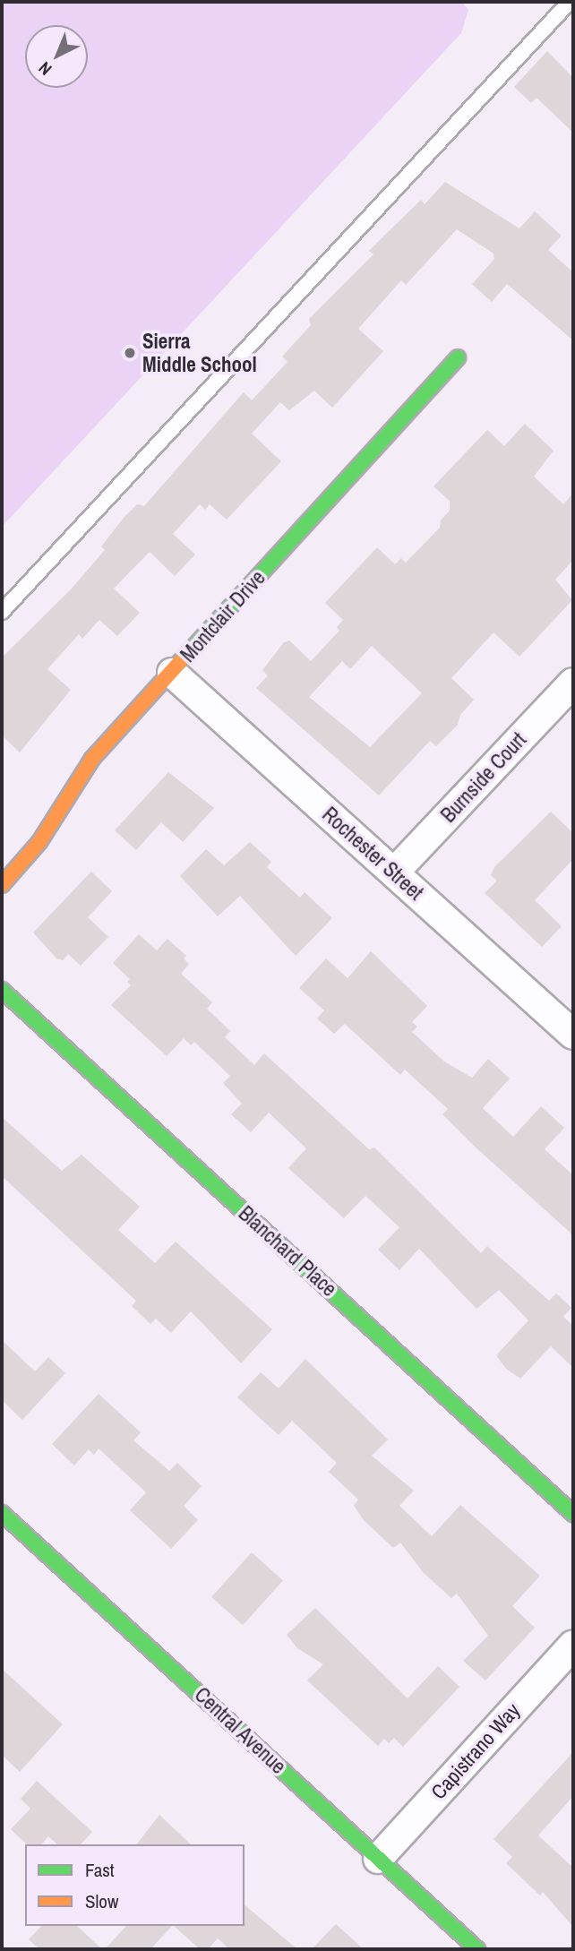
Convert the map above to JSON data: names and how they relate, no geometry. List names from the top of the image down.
{
  "streets": {
    "street": [
      "Montclair Drive",
      "Burnside Court",
      "Rochester Street",
      "Blanchard Place",
      "Central Avenue",
      "Capistrano Way"
    ]
  },
  "crossings": [
    ["Montclair Drive", "Rochester Street"],
    ["Burnside Court", "Rochester Street"],
    ["Central Avenue", "Capistrano Way"]
  ],
  "places": ["Sierra Middle School"],
  "legend": ["Fast", "Slow"],
  "north": "bottom left"
}
